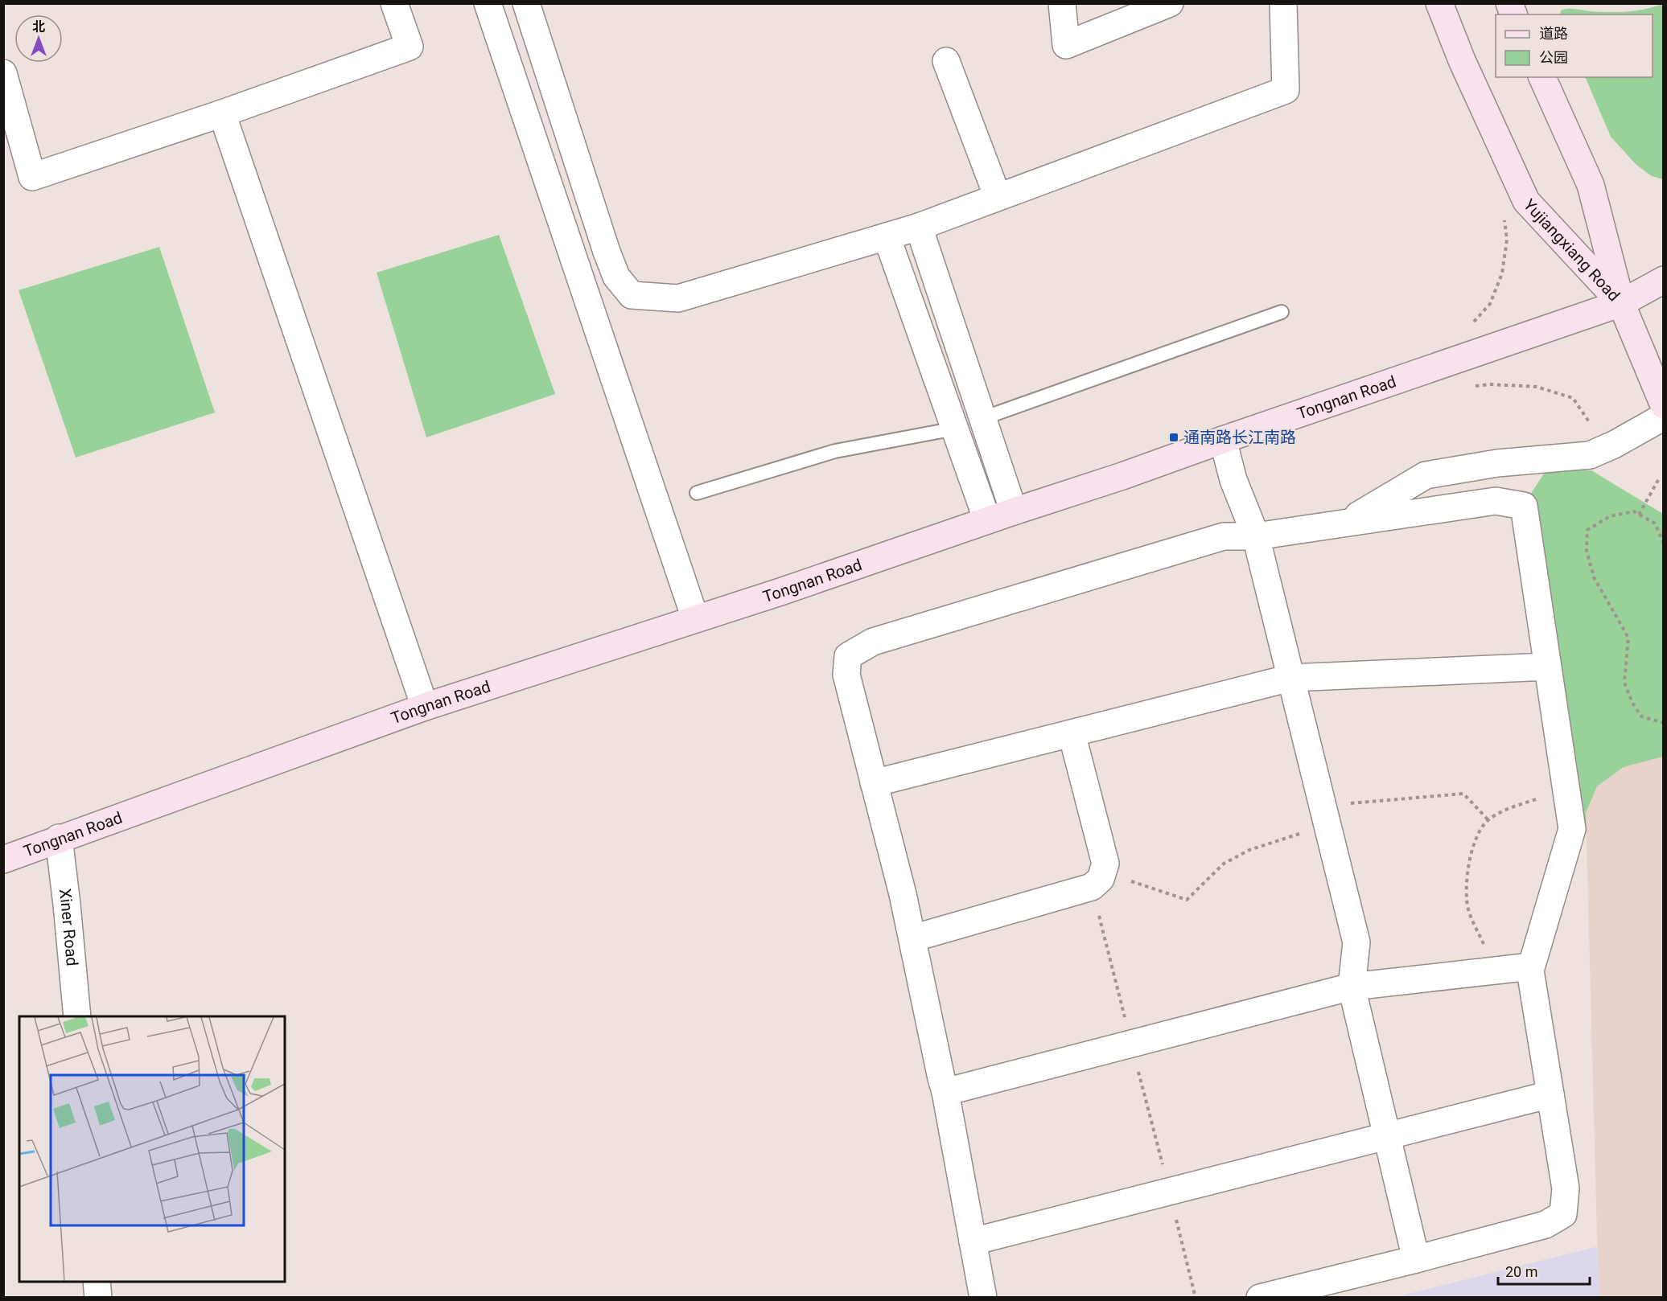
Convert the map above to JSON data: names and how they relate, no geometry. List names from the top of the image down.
{
  "streets": {
    "street": ["Yujiangxiang Road", "Tongnan Road", "Xiner Road"]
  },
  "crossings": [
    ["Yujiangxiang Road", "Tongnan Road"],
    ["Tongnan Road", "Xiner Road"]
  ],
  "places": {
    "transit": ["通南路长江南路"]
  },
  "legend": ["道路", "公园"],
  "scale_bar": "20 m",
  "north": "top"
}
